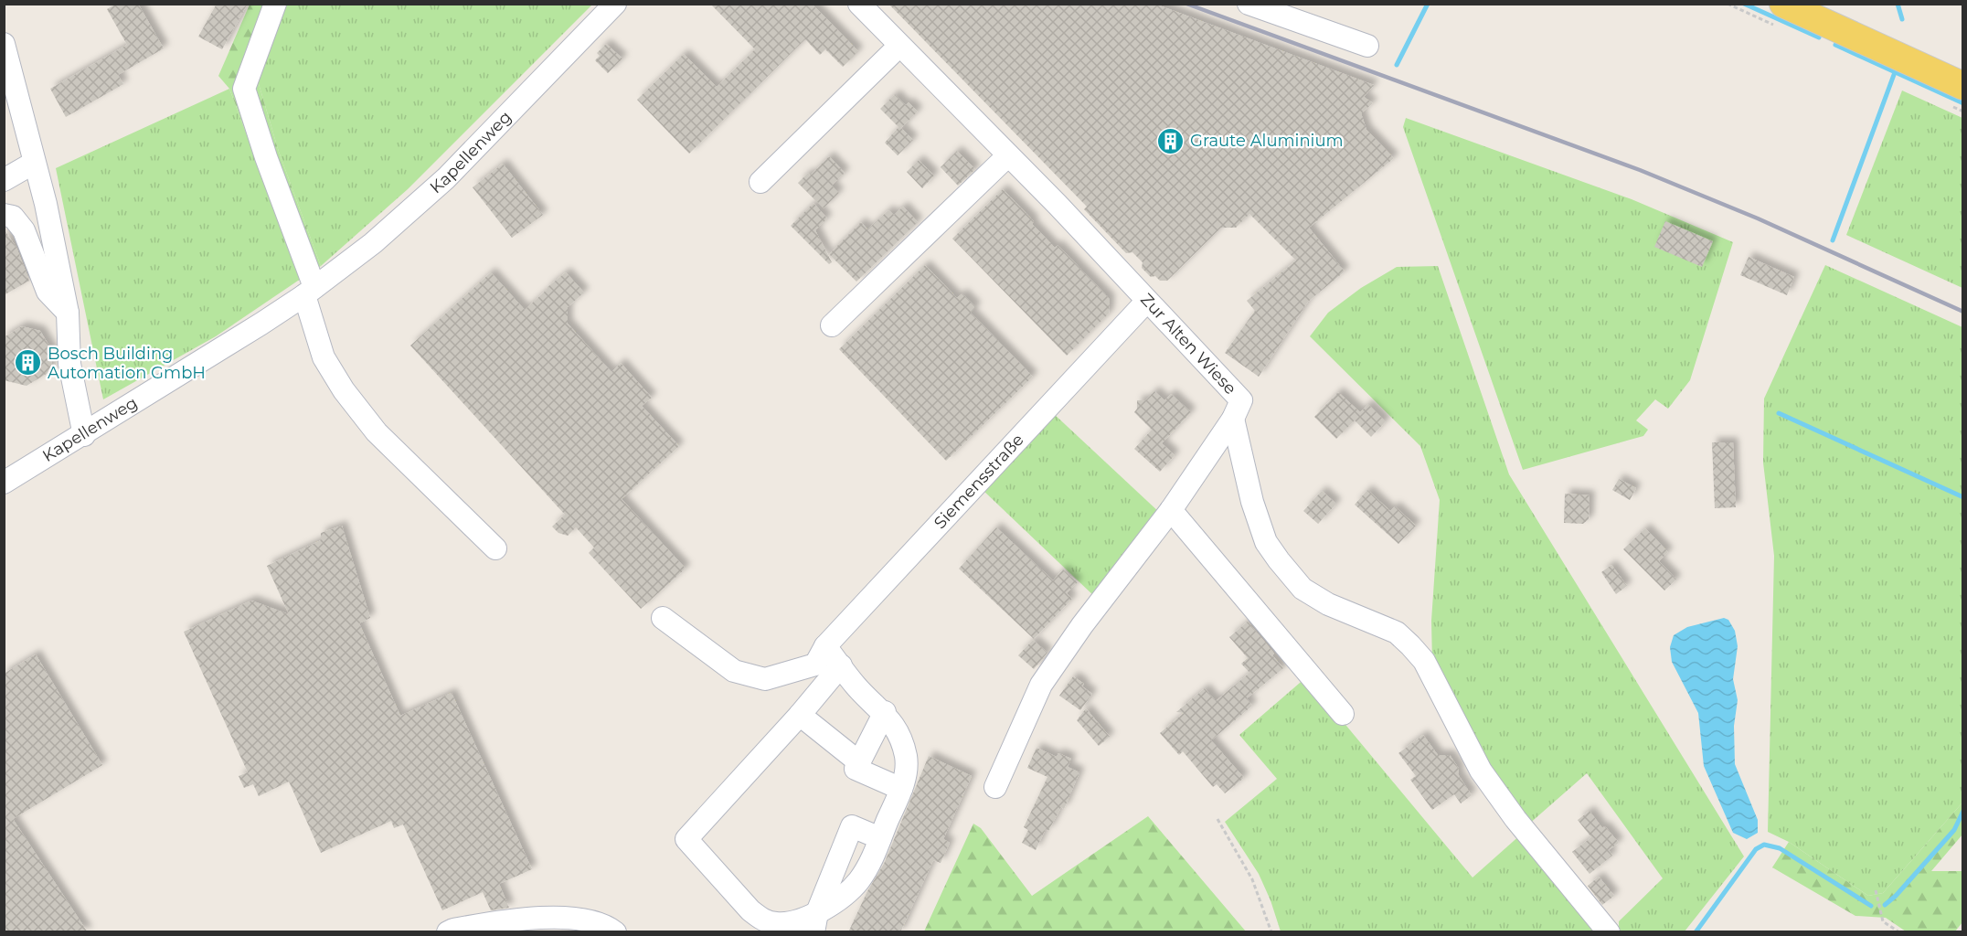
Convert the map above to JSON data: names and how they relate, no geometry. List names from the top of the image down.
{
  "streets": {
    "street": ["Kapellenweg", "Zur Alten Wiese", "Siemensstraße"]
  },
  "crossings": [
    ["Zur Alten Wiese", "Siemensstraße"]
  ],
  "places": {
    "building": ["Graute Aluminium", "Bosch Building Automation GmbH"]
  }
}
